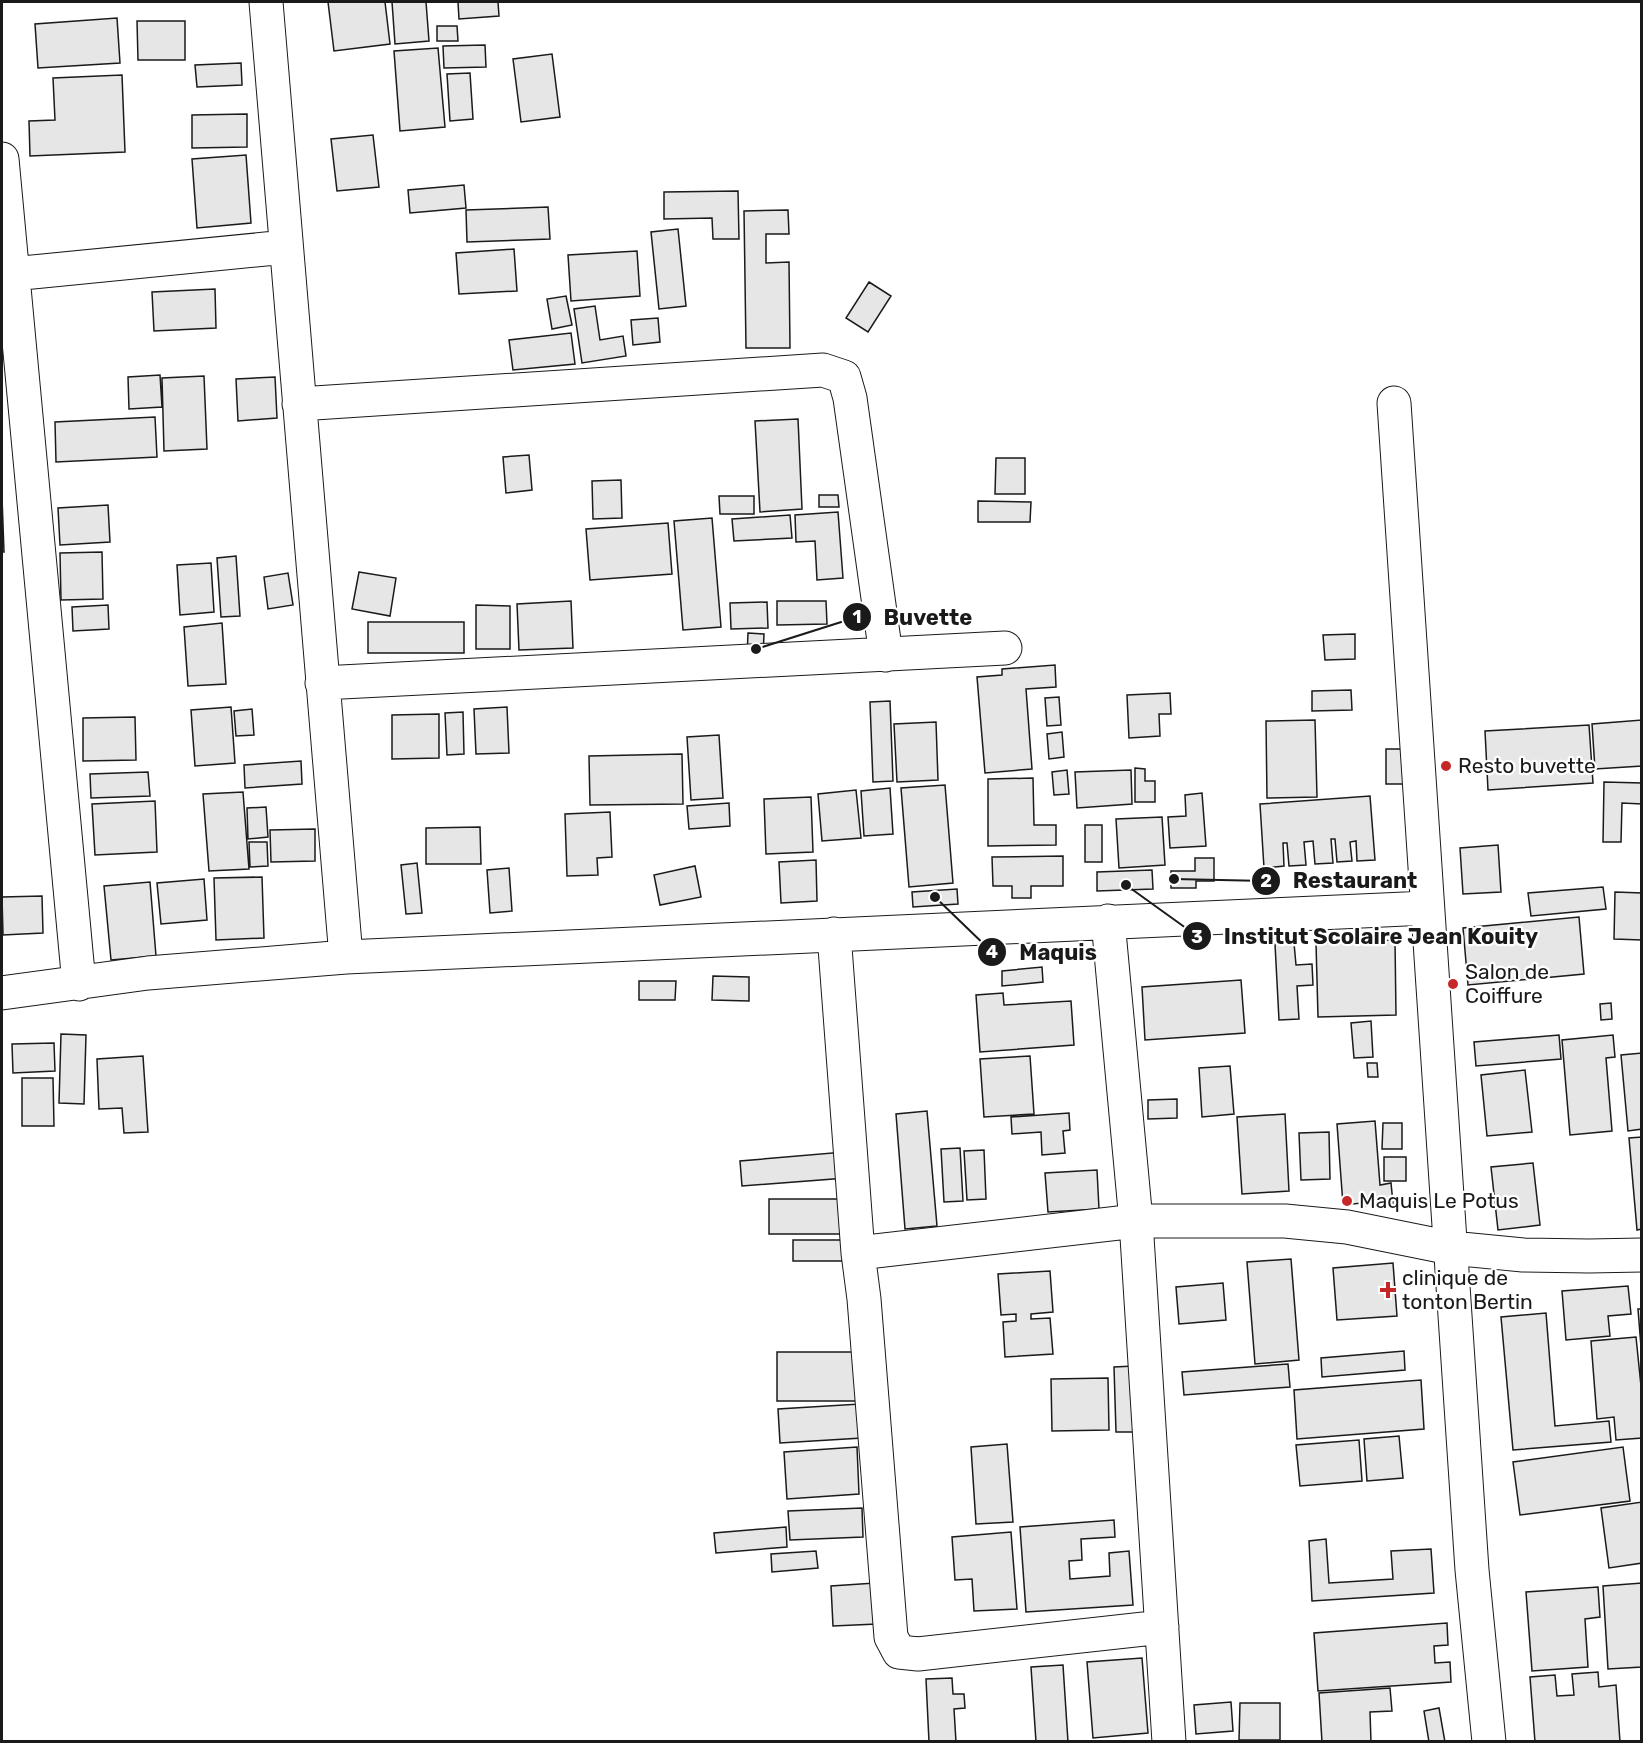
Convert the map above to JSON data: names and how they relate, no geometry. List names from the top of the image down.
{
  "places": {
    "other": [
      "Buvette",
      "Resto buvette",
      "Restaurant",
      "Institut Scolaire Jean Kouity",
      "Maquis",
      "Salon de Coiffure",
      "Maquis Le Potus"
    ],
    "health": ["clinique de tonton Bertin"]
  }
}
